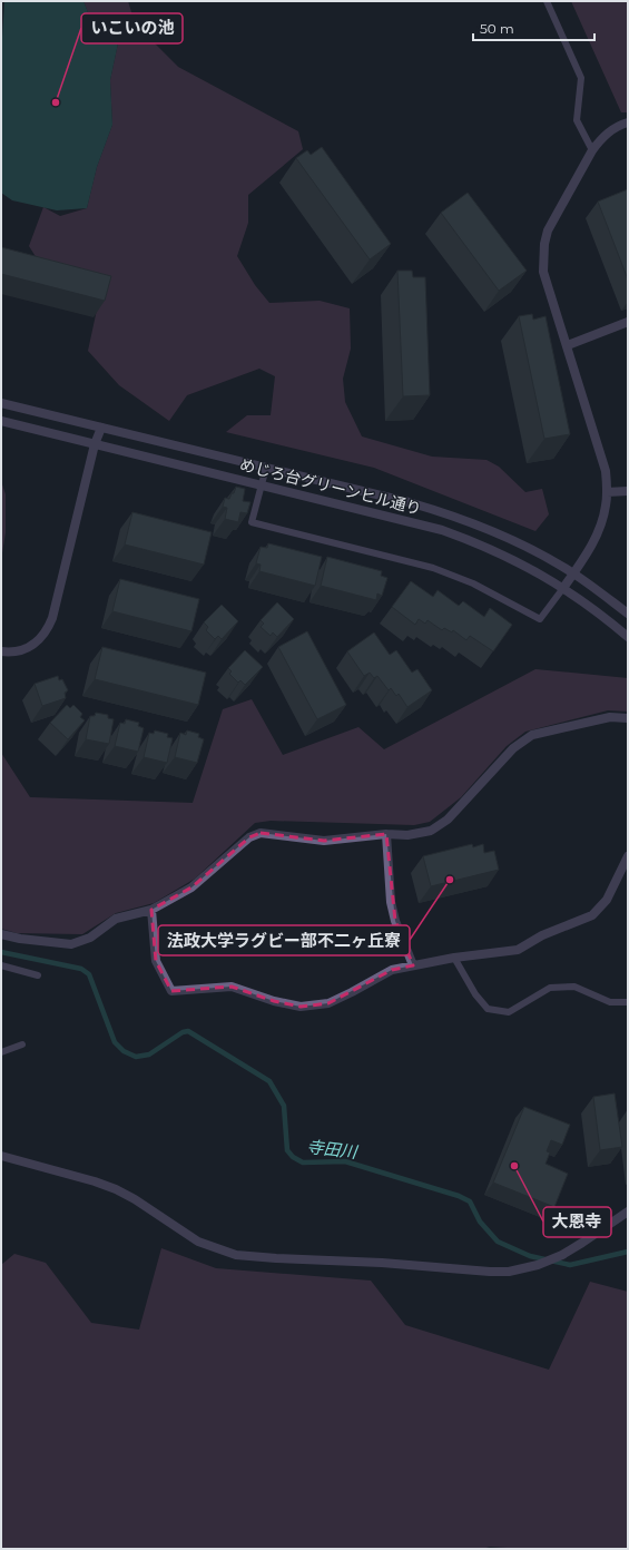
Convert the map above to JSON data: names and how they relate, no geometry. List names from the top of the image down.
{
  "streets": {
    "street": ["めじろ台グリーンヒル通り"]
  },
  "water": ["寺田川"],
  "places": ["いこいの池", "法政大学ラグビー部不二ヶ丘寮", "大恩寺"],
  "scale_bar": "50 m"
}
